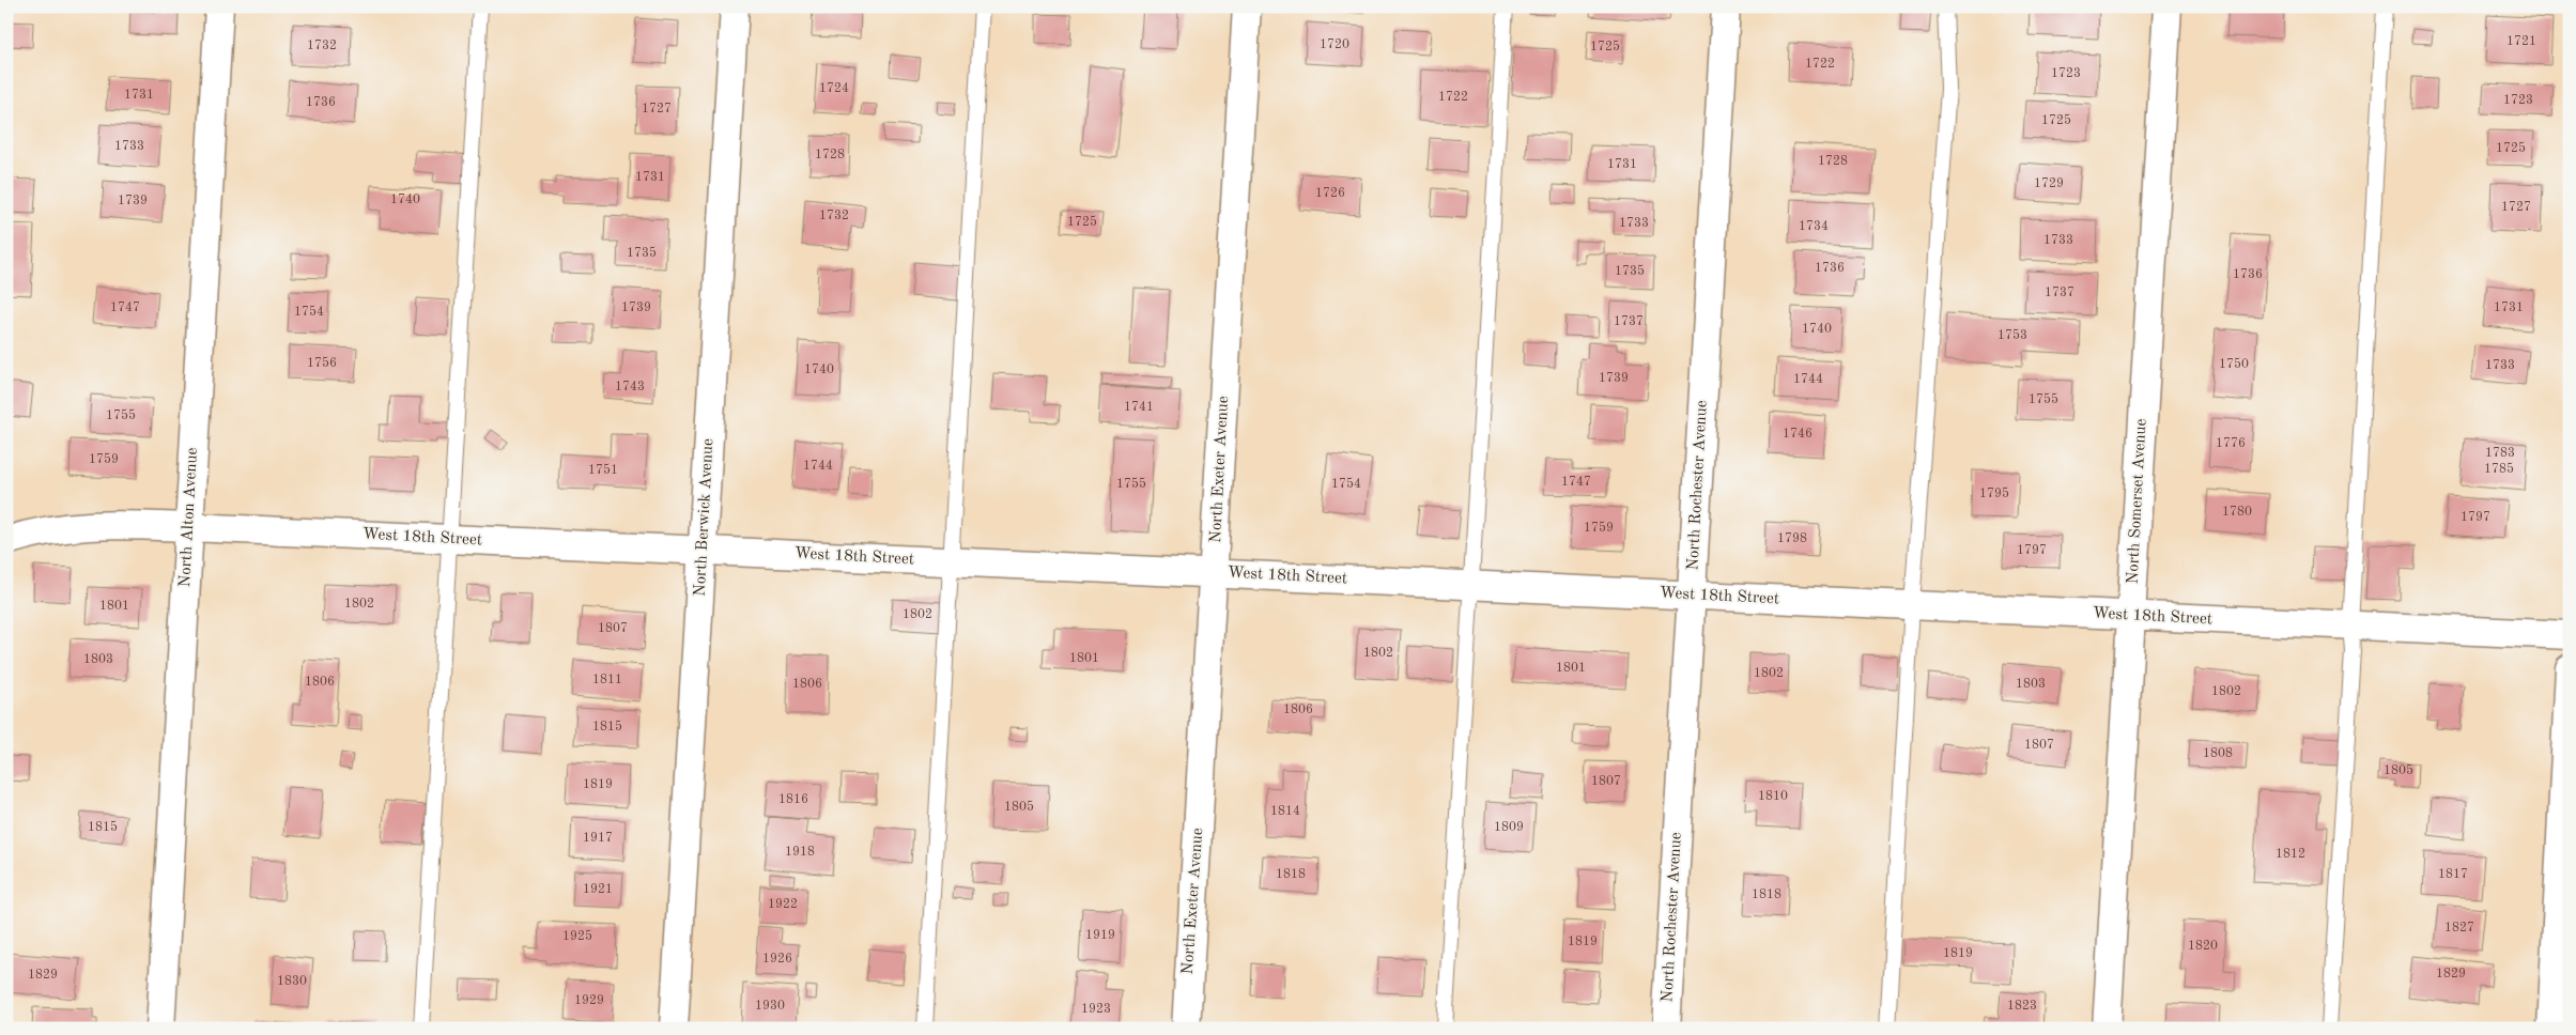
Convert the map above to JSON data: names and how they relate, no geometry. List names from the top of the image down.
{
  "streets": {
    "street": [
      "North Exeter Avenue",
      "North Rochester Avenue",
      "North Somerset Avenue",
      "North Alton Avenue",
      "North Berwick Avenue",
      "West 18th Street"
    ]
  },
  "crossings": [
    ["North Exeter Avenue", "West 18th Street"],
    ["North Rochester Avenue", "West 18th Street"],
    ["North Somerset Avenue", "West 18th Street"],
    ["North Alton Avenue", "West 18th Street"],
    ["North Berwick Avenue", "West 18th Street"]
  ],
  "house_numbers": [
    "1721",
    "1720",
    "1732",
    "1725",
    "1722",
    "1723",
    "1724",
    "1731",
    "1722",
    "1723",
    "1736",
    "1727",
    "1725",
    "1733",
    "1725",
    "1728",
    "1728",
    "1731",
    "1731",
    "1729",
    "1726",
    "1740",
    "1739",
    "1727",
    "1732",
    "1725",
    "1733",
    "1734",
    "1733",
    "1735",
    "1736",
    "1735",
    "1736",
    "1737",
    "1747",
    "1739",
    "1731",
    "1754",
    "1737",
    "1740",
    "1753",
    "1756",
    "1750",
    "1733",
    "1740",
    "1739",
    "1744",
    "1743",
    "1755",
    "1741",
    "1755",
    "1746",
    "1776",
    "1783",
    "1759",
    "1744",
    "1785",
    "1751",
    "1747",
    "1755",
    "1754",
    "1795",
    "1780",
    "1797",
    "1759",
    "1798",
    "1797",
    "1802",
    "1801",
    "1802",
    "1807",
    "1802",
    "1801",
    "1803",
    "1801",
    "1802",
    "1811",
    "1806",
    "1806",
    "1803",
    "1802",
    "1806",
    "1815",
    "1807",
    "1808",
    "1805",
    "1807",
    "1819",
    "1810",
    "1816",
    "1805",
    "1814",
    "1815",
    "1809",
    "1917",
    "1918",
    "1812",
    "1818",
    "1817",
    "1921",
    "1818",
    "1922",
    "1827",
    "1919",
    "1925",
    "1819",
    "1820",
    "1819",
    "1926",
    "1829",
    "1829",
    "1830",
    "1929",
    "1930",
    "1823",
    "1923"
  ]
}
